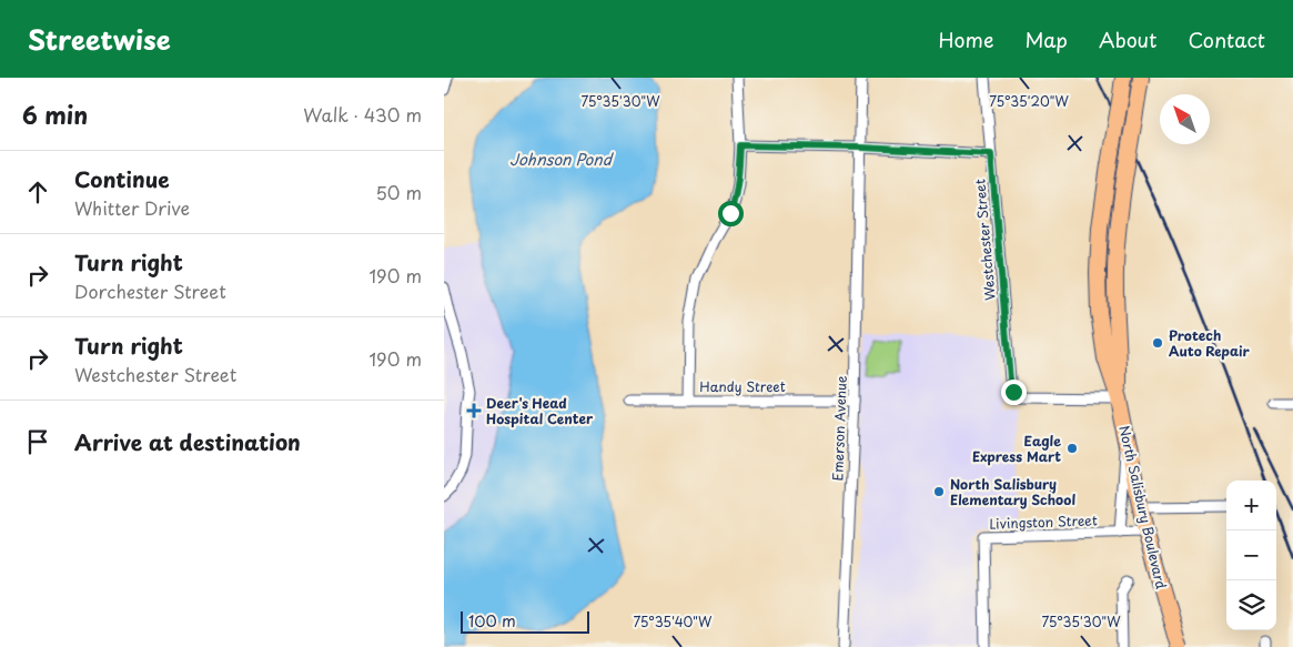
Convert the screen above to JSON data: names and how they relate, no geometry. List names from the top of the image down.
{
  "streets": {
    "main road": ["North Salisbury Boulevard"],
    "street": [
      "Westchester Street",
      "Handy Street",
      "Emerson Avenue",
      "Livingston Street"
    ]
  },
  "crossings": [
    ["Westchester Street", "North Salisbury Boulevard"],
    ["Handy Street", "Emerson Avenue"],
    ["North Salisbury Boulevard", "Livingston Street"]
  ],
  "water": ["Johnson Pond"],
  "places": {
    "other": ["Protech Auto Repair", "Eagle Express Mart", "North Salisbury Elementary School"],
    "health": ["Deer's Head Hospital Center"]
  },
  "scale_bar": "100 m",
  "north": "top left",
  "page": {
    "header": "Streetwise",
    "nav": [
      "Home",
      "Map",
      "About",
      "Contact"
    ],
    "heading": ["6 min", "Walk · 430 m"],
    "list": [
      ["Continue", "Whitter Drive", "50 m"],
      ["Turn right", "Dorchester Street", "190 m"],
      ["Turn right", "Westchester Street", "190 m"],
      "Arrive at destination"
    ],
    "map_buttons": ["+", "−"],
    "scale": "100 m"
  },
  "coordinates": ["75°35'30\"W", "75°35'20\"W", "75°35'40\"W"]
}
